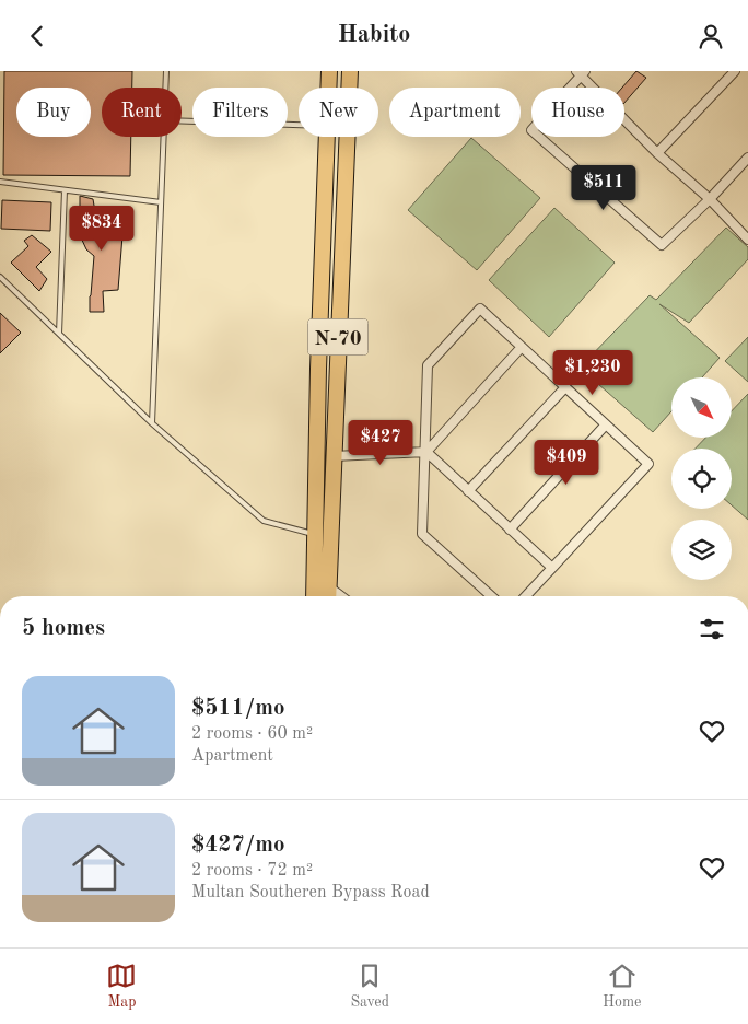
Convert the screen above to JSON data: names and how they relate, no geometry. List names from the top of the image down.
{
  "streets": {
    "highway": ["N-70"]
  },
  "north": "bottom right",
  "page": {
    "header": "Habito",
    "chip": [
      "Buy",
      "Rent",
      "Filters",
      "New",
      "Apartment",
      "House"
    ],
    "price": [
      "$511",
      "$834",
      "$1,230",
      "$427",
      "$409"
    ],
    "heading": "5 homes",
    "list": [
      {
        "name": "$511/mo",
        "note": "2 rooms · 60 m² · Apartment"
      },
      {
        "name": "$427/mo",
        "note": "2 rooms · 72 m² · Multan Southeren Bypass Road"
      }
    ],
    "tabs": ["Map", "Saved", "Home"]
  }
}
